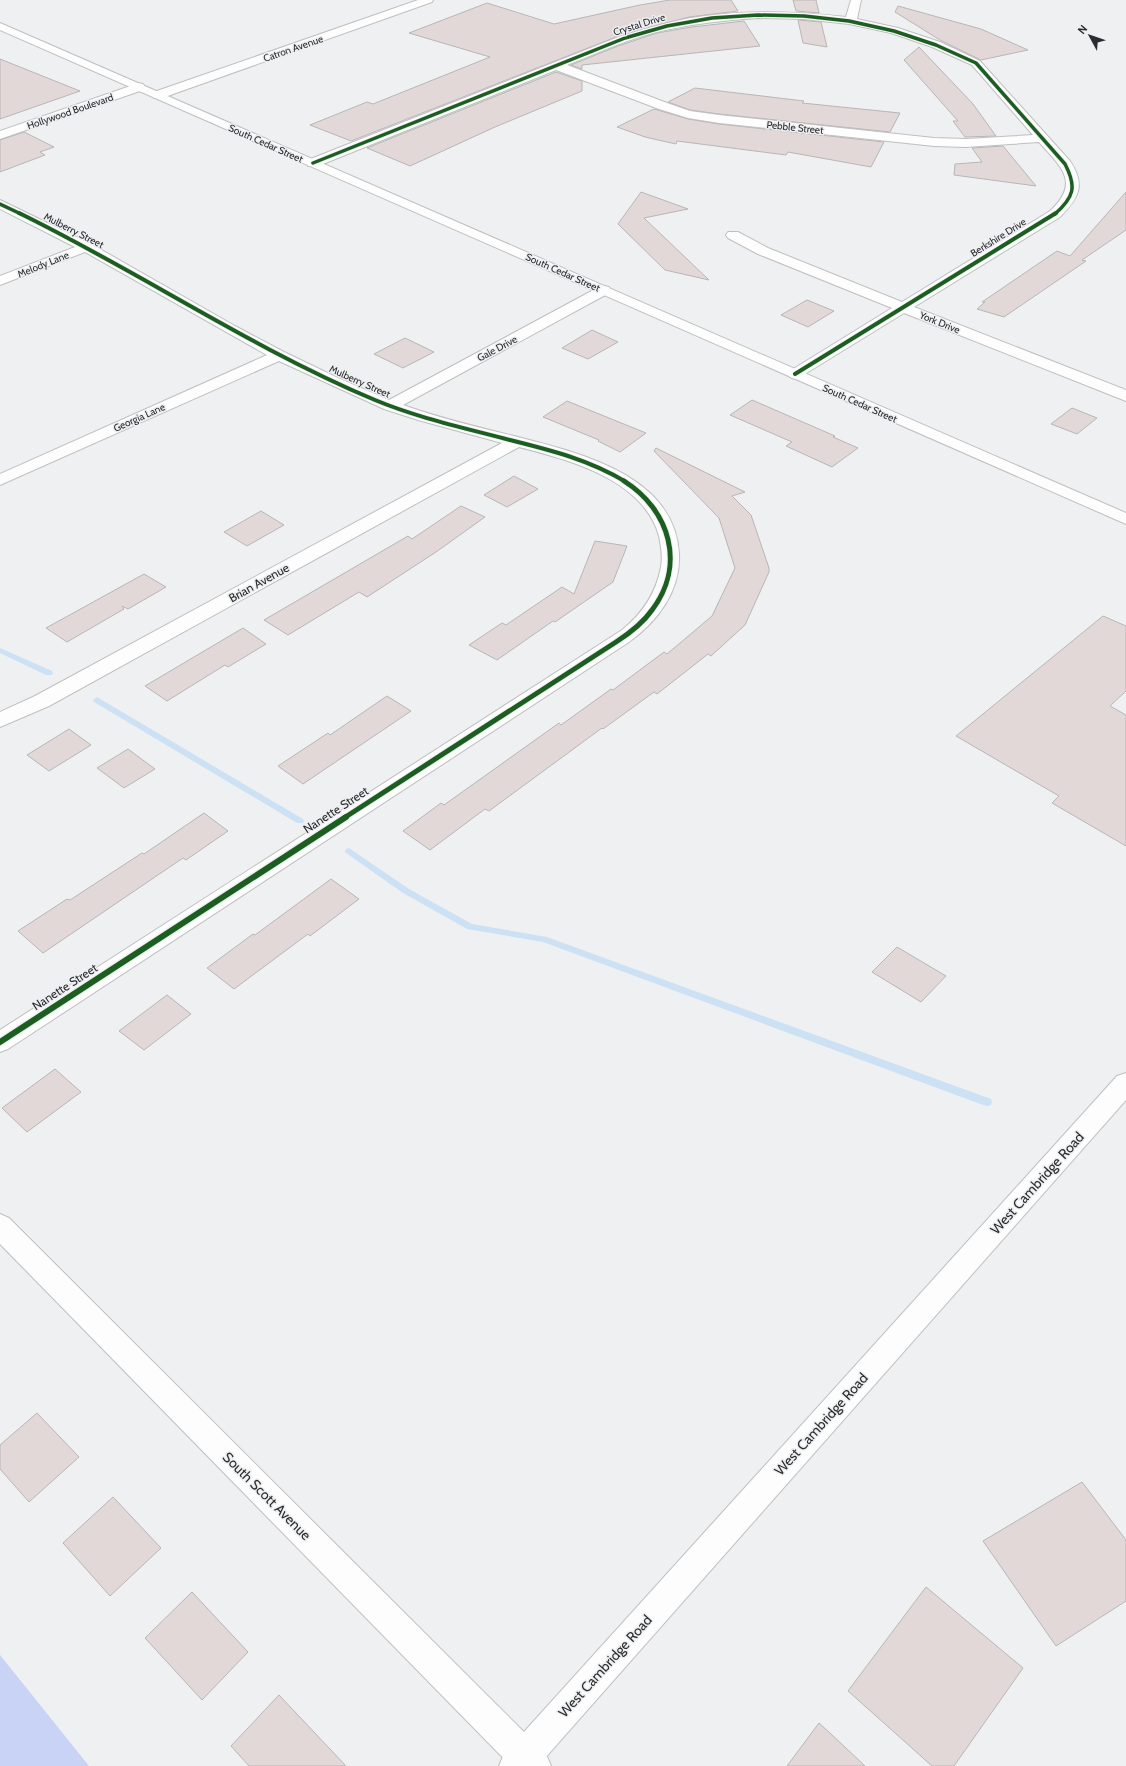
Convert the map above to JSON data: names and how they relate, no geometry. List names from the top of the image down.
{
  "streets": {
    "street": [
      "Crystal Drive",
      "Catron Avenue",
      "Hollywood Boulevard",
      "Pebble Street",
      "South Cedar Street",
      "Mulberry Street",
      "Berkshire Drive",
      "Melody Lane",
      "York Drive",
      "Gale Drive",
      "Georgia Lane",
      "Brian Avenue",
      "Nanette Street",
      "West Cambridge Road",
      "South Scott Avenue"
    ]
  },
  "crossings": [
    ["Crystal Drive", "Pebble Street"],
    ["Crystal Drive", "South Cedar Street"],
    ["Crystal Drive", "Berkshire Drive"],
    ["Catron Avenue", "South Cedar Street"],
    ["Hollywood Boulevard", "South Cedar Street"],
    ["Pebble Street", "Berkshire Drive"],
    ["South Cedar Street", "Berkshire Drive"],
    ["South Cedar Street", "Gale Drive"],
    ["Mulberry Street", "Melody Lane"],
    ["Mulberry Street", "Gale Drive"],
    ["Mulberry Street", "Georgia Lane"],
    ["Mulberry Street", "Brian Avenue"],
    ["Mulberry Street", "Nanette Street"],
    ["Berkshire Drive", "York Drive"],
    ["West Cambridge Road", "South Scott Avenue"]
  ],
  "north": "top left"
}
